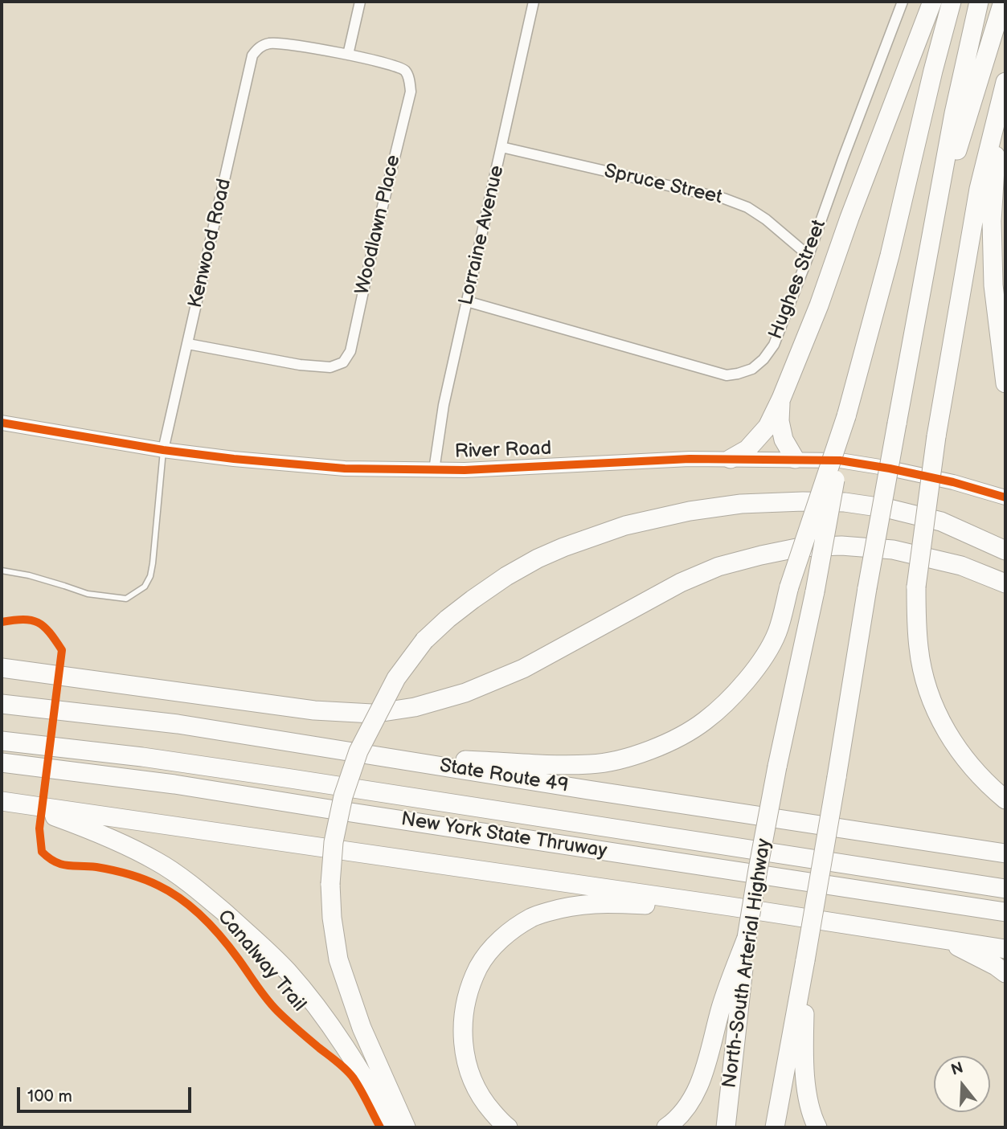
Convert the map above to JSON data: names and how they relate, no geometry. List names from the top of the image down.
{
  "streets": {
    "highway": ["State Route 49", "New York State Thruway", "North-South Arterial Highway"],
    "main road": ["River Road"],
    "street": [
      "Spruce Street",
      "Woodlawn Place",
      "Lorraine Avenue",
      "Kenwood Road",
      "Hughes Street"
    ],
    "cycle path": ["Canalway Trail"]
  },
  "crossings": [
    ["Spruce Street", "Lorraine Avenue"],
    ["Spruce Street", "Hughes Street"],
    ["Woodlawn Place", "Kenwood Road"],
    ["Lorraine Avenue", "Hughes Street"],
    ["Lorraine Avenue", "River Road"],
    ["Kenwood Road", "River Road"]
  ],
  "scale_bar": "100 m",
  "north": "top"
}
